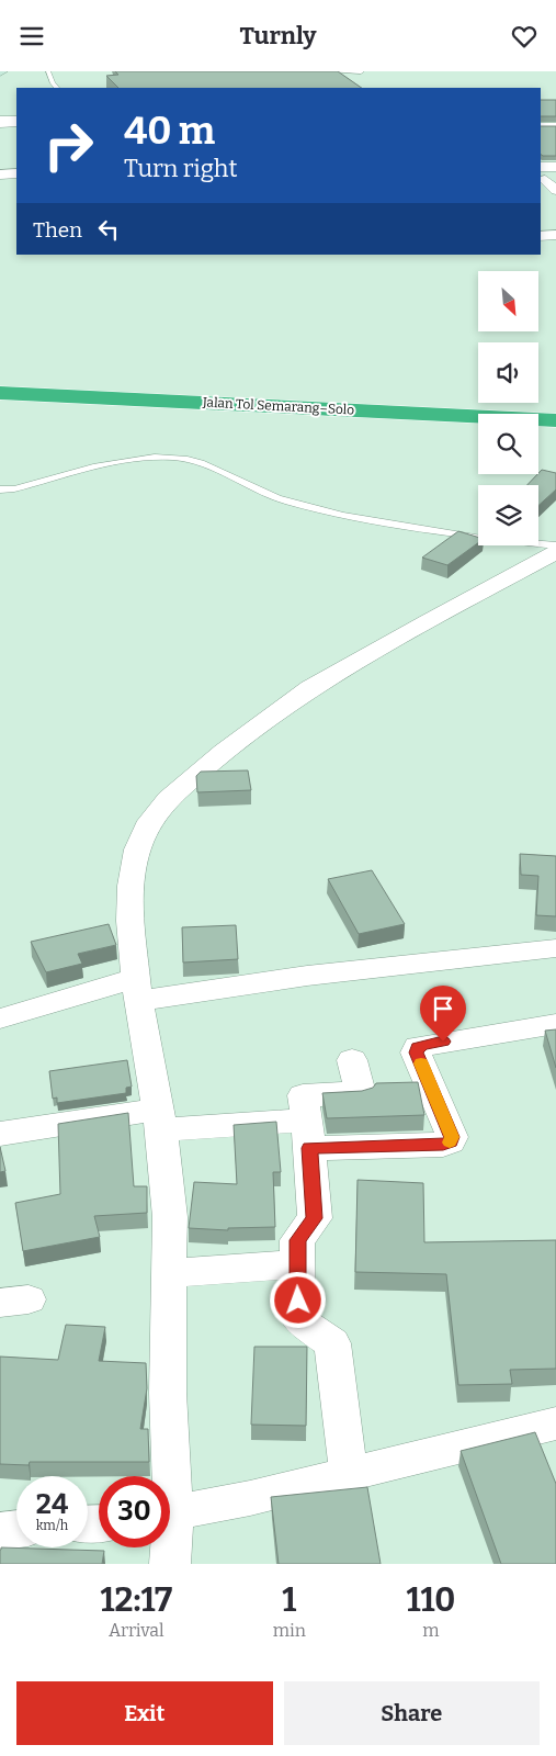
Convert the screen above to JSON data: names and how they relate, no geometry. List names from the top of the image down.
{
  "streets": {
    "highway": ["Jalan Tol Semarang–Solo"]
  },
  "north": "bottom right",
  "page": {
    "header": "Turnly",
    "turn": ["40 m", "Turn right"],
    "then": "Then",
    "speed": "24 km/h",
    "limit": "30",
    "eta": [
      "12:17",
      "Arrival",
      "1",
      "min",
      "110",
      "m"
    ],
    "buttons": ["Exit", "Share"]
  }
}
